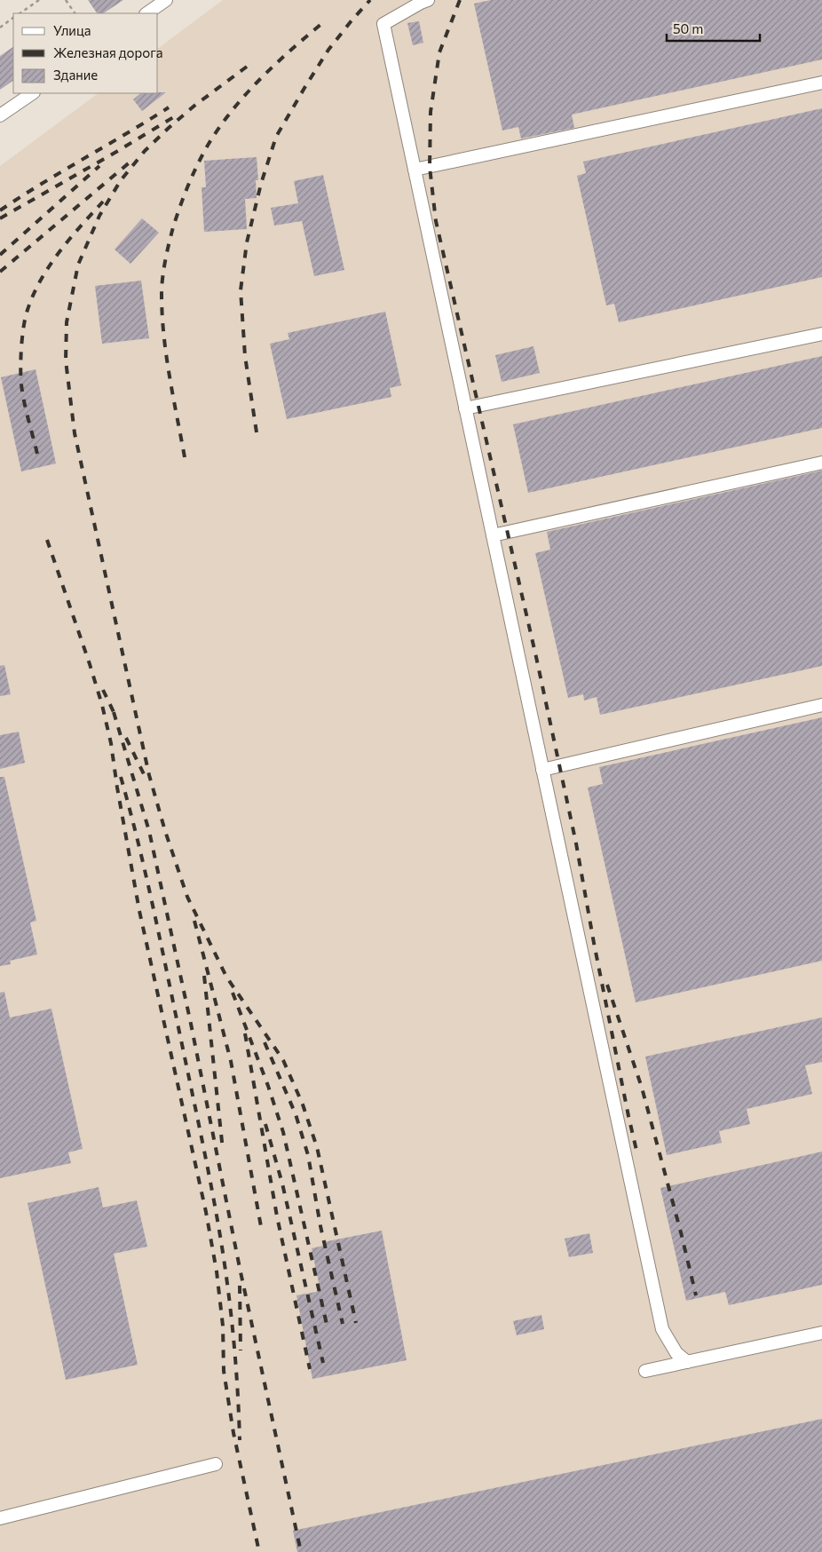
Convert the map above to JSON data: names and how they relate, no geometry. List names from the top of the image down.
{
  "legend": ["Улица", "Железная дорога", "Здание"],
  "scale_bar": "50 m"
}
